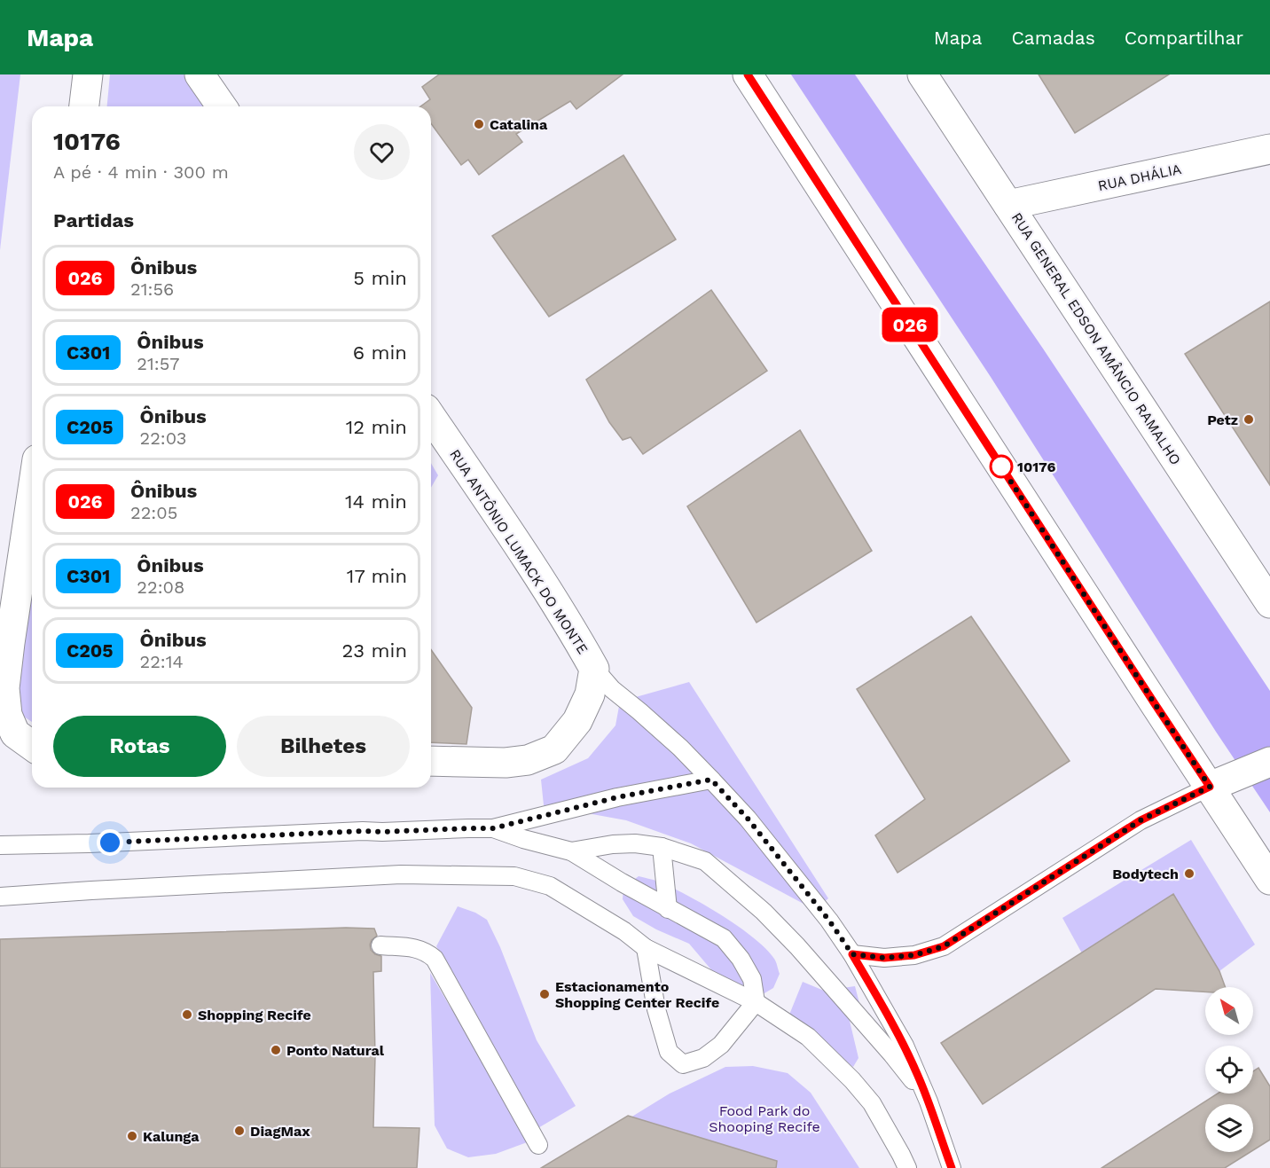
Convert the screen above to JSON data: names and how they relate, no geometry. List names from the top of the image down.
{
  "streets": {
    "main road": ["RUA DHÁLIA", "RUA GENERAL EDSON AMÂNCIO RAMALHO", "RUA ANTÔNIO LUMACK DO MONTE"]
  },
  "crossings": [
    ["RUA DHÁLIA", "RUA GENERAL EDSON AMÂNCIO RAMALHO"]
  ],
  "parks": ["Food Park do Shooping Recife"],
  "places": [
    "Catalina",
    "Petz",
    "10176",
    "Bodytech",
    "Estacionamento Shopping Center Recife",
    "Shopping Recife",
    "Ponto Natural",
    "DiagMax",
    "Kalunga"
  ],
  "lines": ["bus line 026"],
  "north": "top left",
  "page": {
    "header": "Mapa",
    "nav": ["Mapa", "Camadas", "Compartilhar"],
    "on_map": "026",
    "heading": [
      ["10176", "A pé · 4 min · 300 m"],
      "Partidas"
    ],
    "list": [
      {
        "mark": "026",
        "name": "Ônibus",
        "note": "21:56",
        "value": "5 min"
      },
      {
        "mark": "C301",
        "name": "Ônibus",
        "note": "21:57",
        "value": "6 min"
      },
      {
        "mark": "C205",
        "name": "Ônibus",
        "note": "22:03",
        "value": "12 min"
      },
      {
        "mark": "026",
        "name": "Ônibus",
        "note": "22:05",
        "value": "14 min"
      },
      {
        "mark": "C301",
        "name": "Ônibus",
        "note": "22:08",
        "value": "17 min"
      },
      {
        "mark": "C205",
        "name": "Ônibus",
        "note": "22:14",
        "value": "23 min"
      }
    ],
    "buttons": ["Rotas", "Bilhetes"]
  }
}
